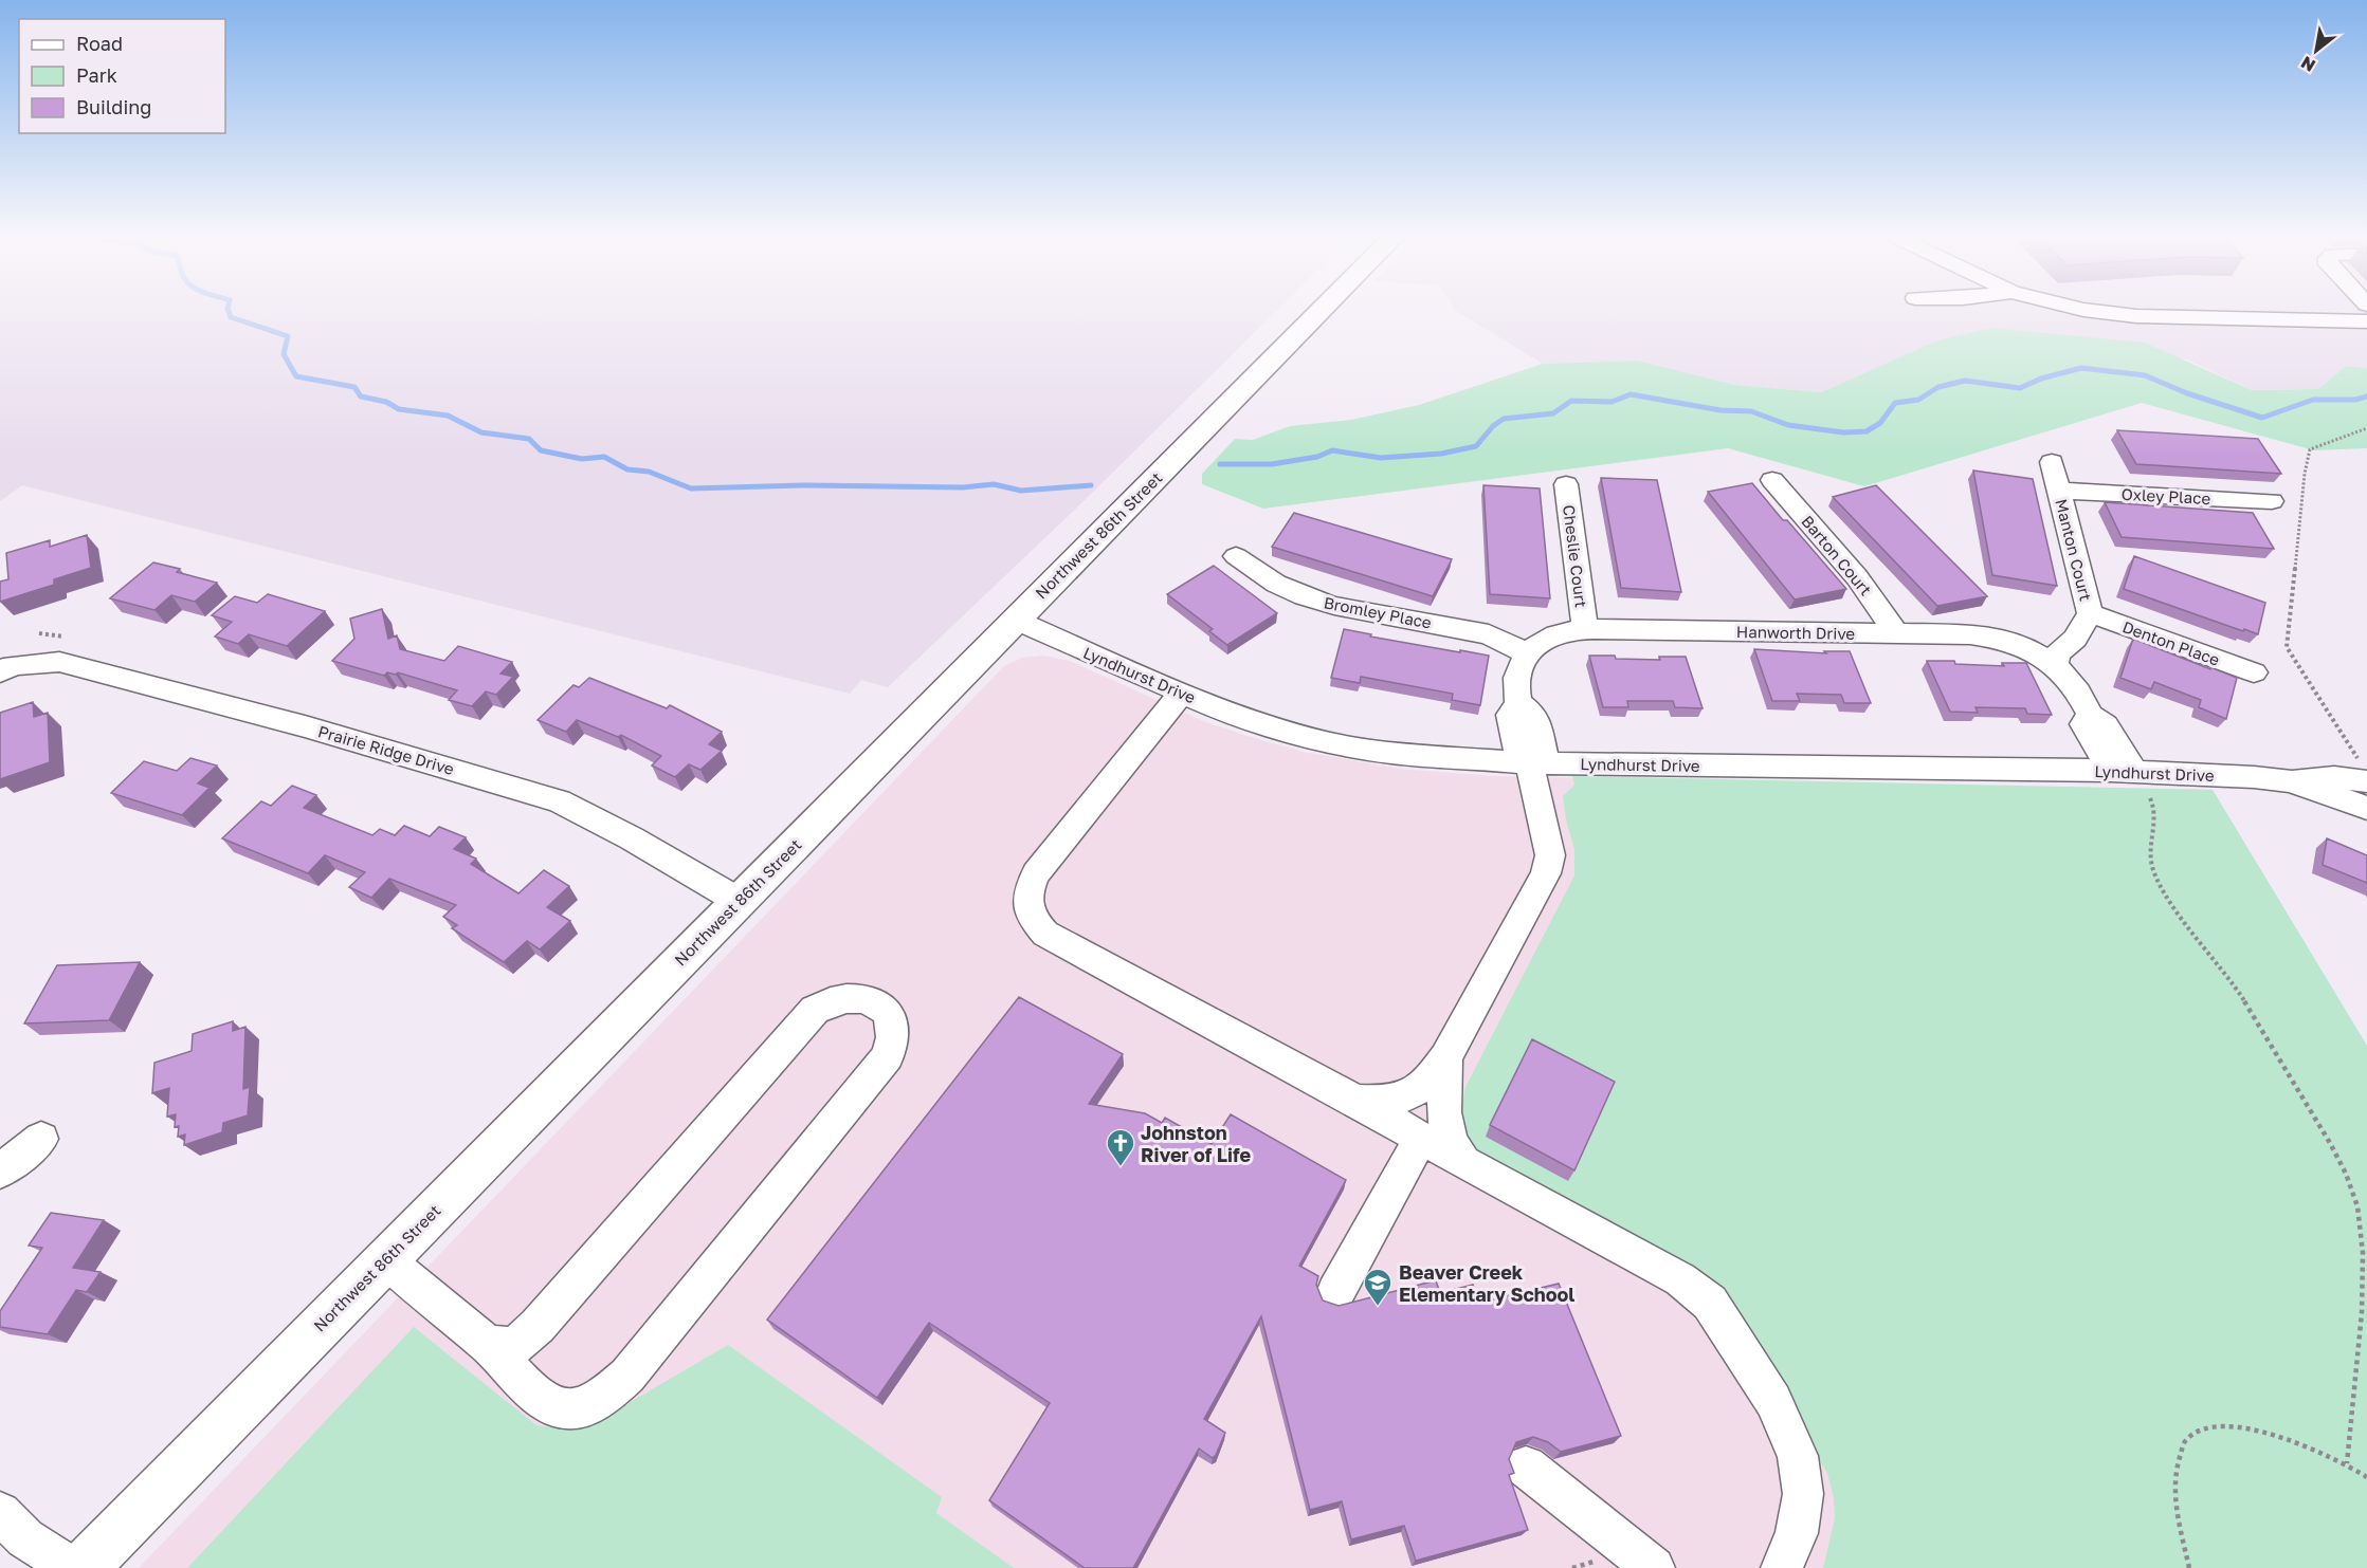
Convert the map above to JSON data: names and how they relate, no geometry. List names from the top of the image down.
{
  "streets": {
    "main road": ["Northwest 86th Street"],
    "street": [
      "Oxley Place",
      "Manton Court",
      "Barton Court",
      "Cheslie Court",
      "Bromley Place",
      "Hanworth Drive",
      "Denton Place",
      "Lyndhurst Drive",
      "Prairie Ridge Drive"
    ]
  },
  "crossings": [
    ["Oxley Place", "Manton Court"],
    ["Northwest 86th Street", "Lyndhurst Drive"],
    ["Northwest 86th Street", "Prairie Ridge Drive"],
    ["Manton Court", "Hanworth Drive"],
    ["Manton Court", "Denton Place"],
    ["Barton Court", "Hanworth Drive"],
    ["Cheslie Court", "Hanworth Drive"],
    ["Bromley Place", "Hanworth Drive"],
    ["Hanworth Drive", "Lyndhurst Drive"]
  ],
  "places": {
    "church": ["Johnston River of Life"],
    "school or university": ["Beaver Creek Elementary School"]
  },
  "legend": ["Road", "Park", "Building"],
  "north": "bottom left"
}
